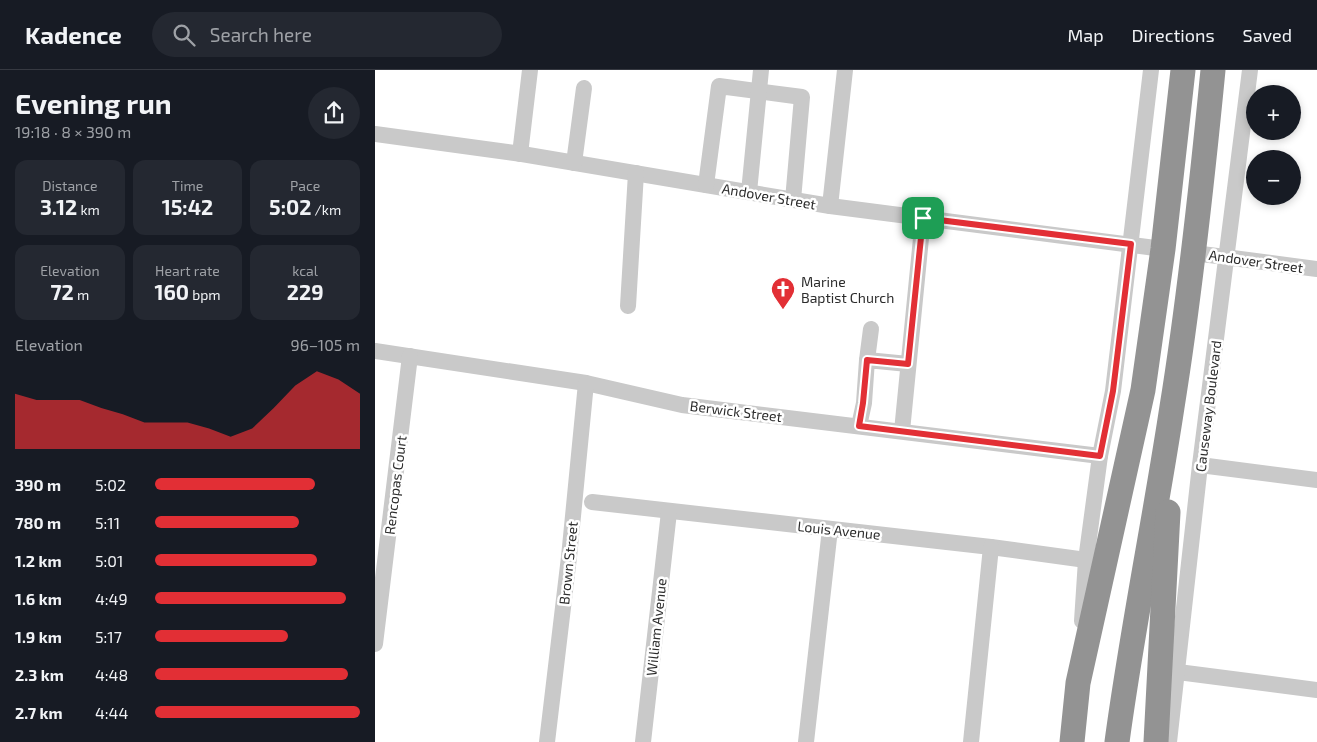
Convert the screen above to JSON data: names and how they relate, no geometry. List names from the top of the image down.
{
  "streets": {
    "street": [
      "Andover Street",
      "Causeway Boulevard",
      "Berwick Street",
      "Rencopas Court",
      "Louis Avenue",
      "Brown Street",
      "William Avenue"
    ]
  },
  "crossings": [
    ["Andover Street", "Causeway Boulevard"],
    ["Berwick Street", "Rencopas Court"],
    ["Berwick Street", "Brown Street"],
    ["Louis Avenue", "William Avenue"]
  ],
  "places": {
    "church": ["Marine Baptist Church"]
  },
  "page": {
    "header": "Kadence",
    "search": "Search here",
    "nav": ["Map", "Directions", "Saved"],
    "heading": ["Evening run", "19:18 · 8 × 390 m"],
    "map_buttons": ["+", "−"],
    "stats": [
      ["Distance", "3.12 km"],
      ["Time", "15:42"],
      ["Pace", "5:02 /km"],
      ["Elevation", "72 m"],
      ["Heart rate", "160 bpm"],
      ["kcal", "229"]
    ],
    "chart": ["Elevation", "96–105 m"],
    "list": [
      {
        "name": "390 m",
        "note": "5:02"
      },
      {
        "name": "780 m",
        "note": "5:11"
      },
      {
        "name": "1.2 km",
        "note": "5:01"
      },
      {
        "name": "1.6 km",
        "note": "4:49"
      },
      {
        "name": "1.9 km",
        "note": "5:17"
      },
      {
        "name": "2.3 km",
        "note": "4:48"
      },
      {
        "name": "2.7 km",
        "note": "4:44"
      }
    ]
  }
}
